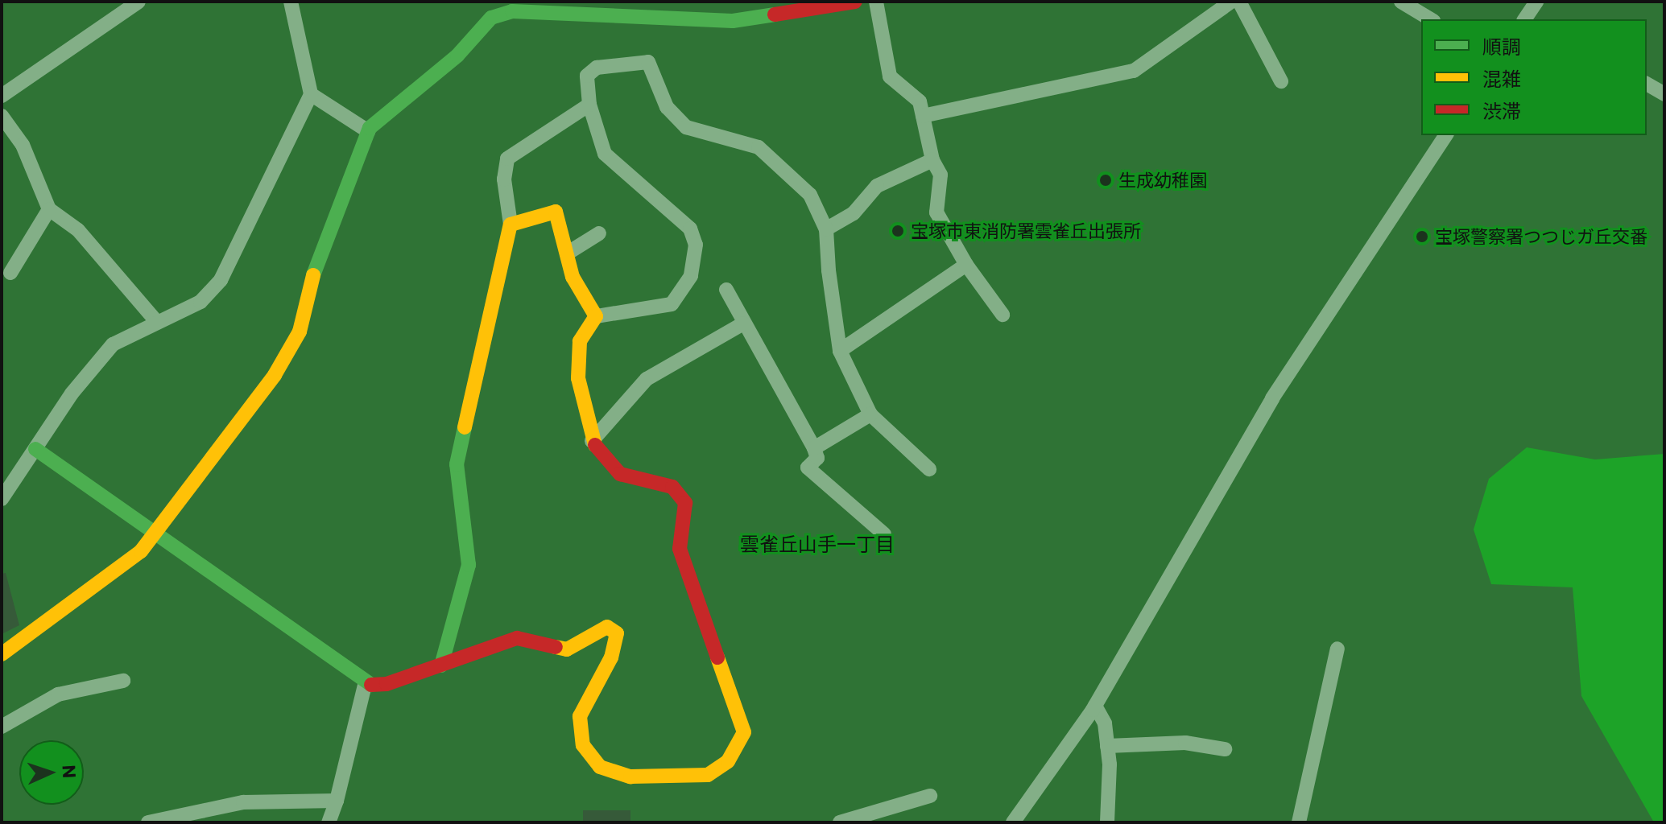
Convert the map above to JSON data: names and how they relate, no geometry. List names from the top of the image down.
{
  "districts": ["雲雀丘山手一丁目"],
  "places": ["生成幼稚園", "宝塚市東消防署雲雀丘出張所", "宝塚警察署つつじガ丘交番"],
  "legend": ["順調", "混雑", "渋滞"],
  "north": "right"
}
